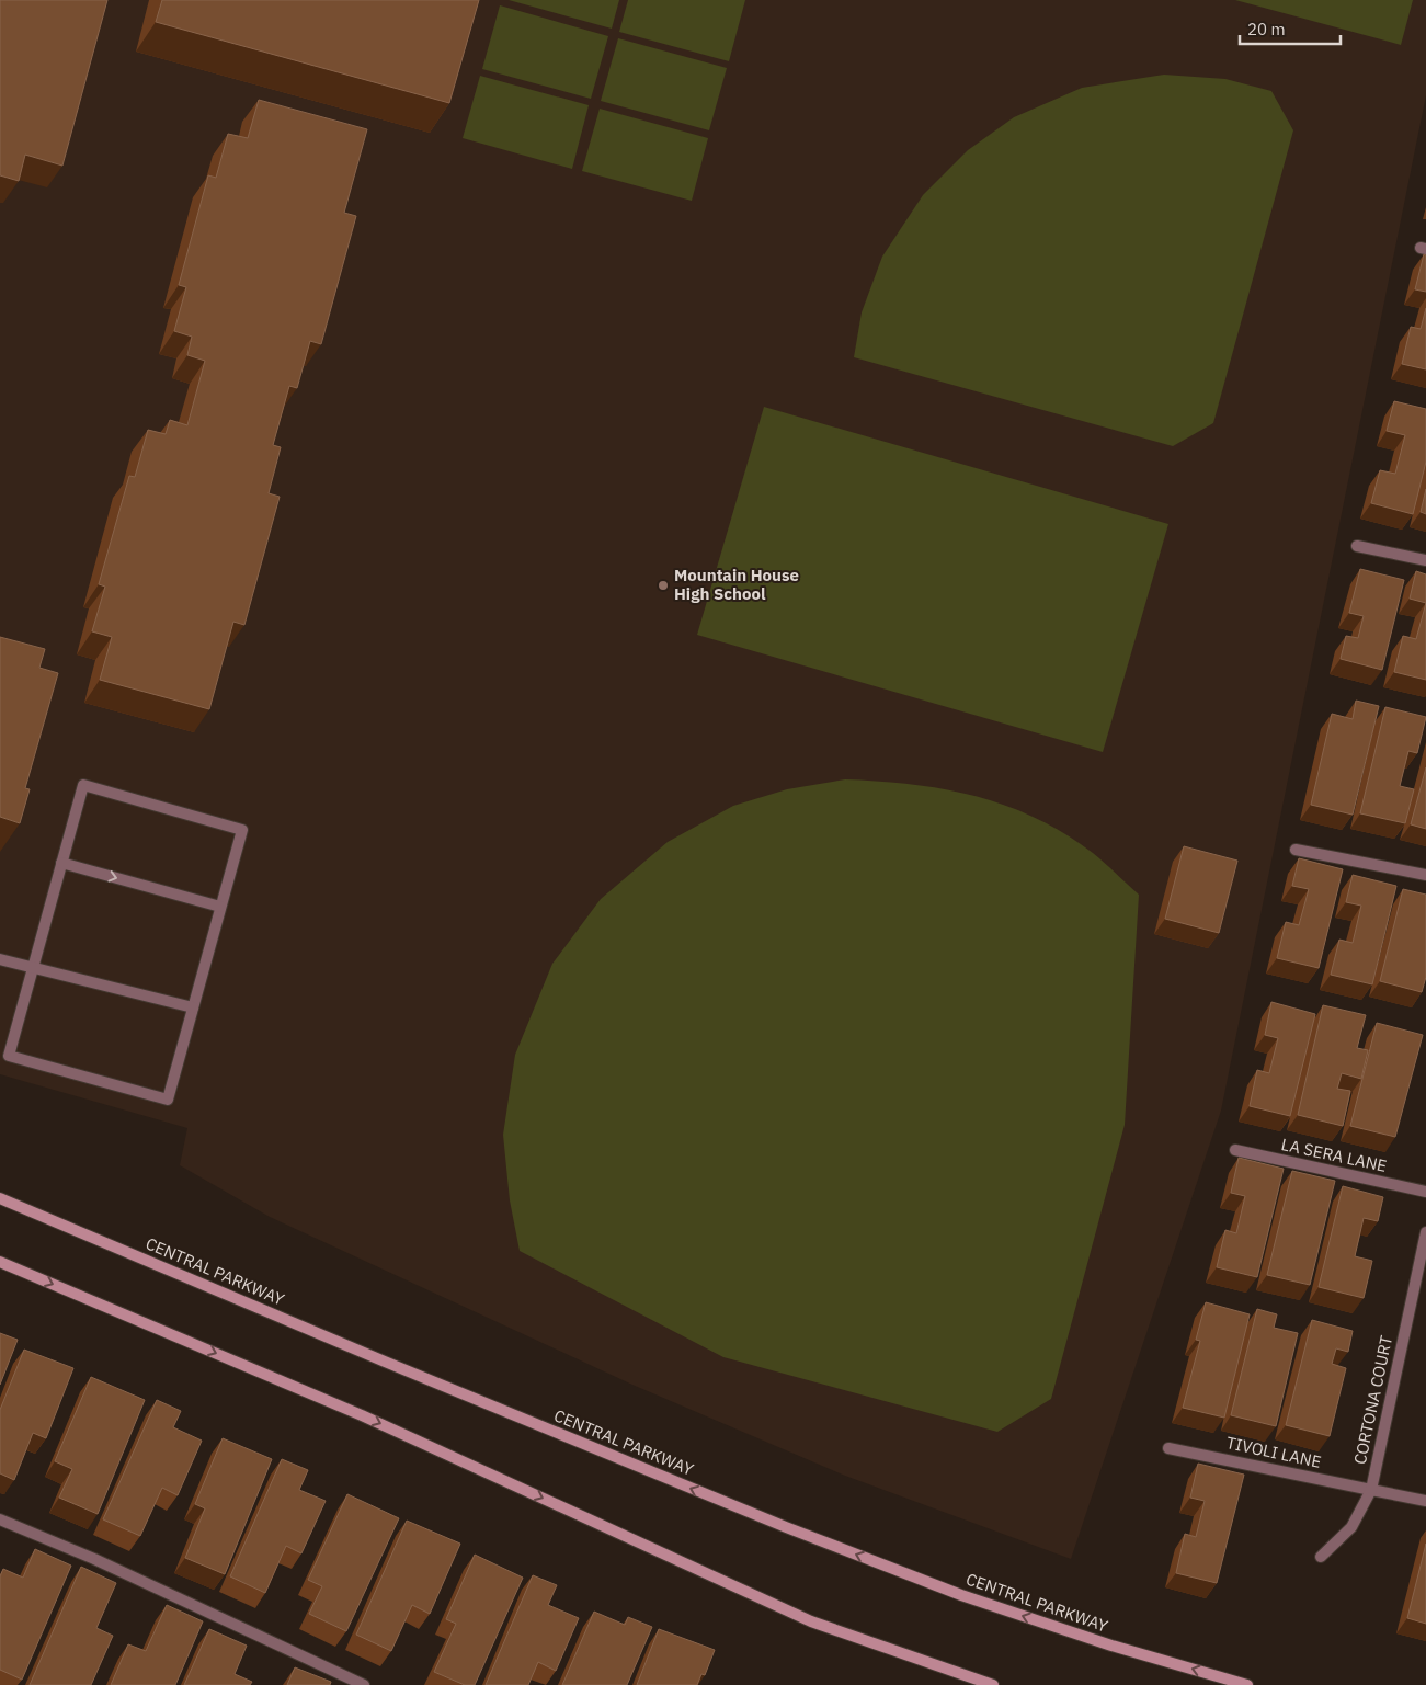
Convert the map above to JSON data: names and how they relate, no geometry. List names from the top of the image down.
{
  "streets": {
    "main road": ["CENTRAL PARKWAY"],
    "street": ["LA SERA LANE", "CORTONA COURT", "TIVOLI LANE"]
  },
  "crossings": [
    ["CORTONA COURT", "TIVOLI LANE"]
  ],
  "places": ["Mountain House High School"],
  "scale_bar": "20 m"
}
